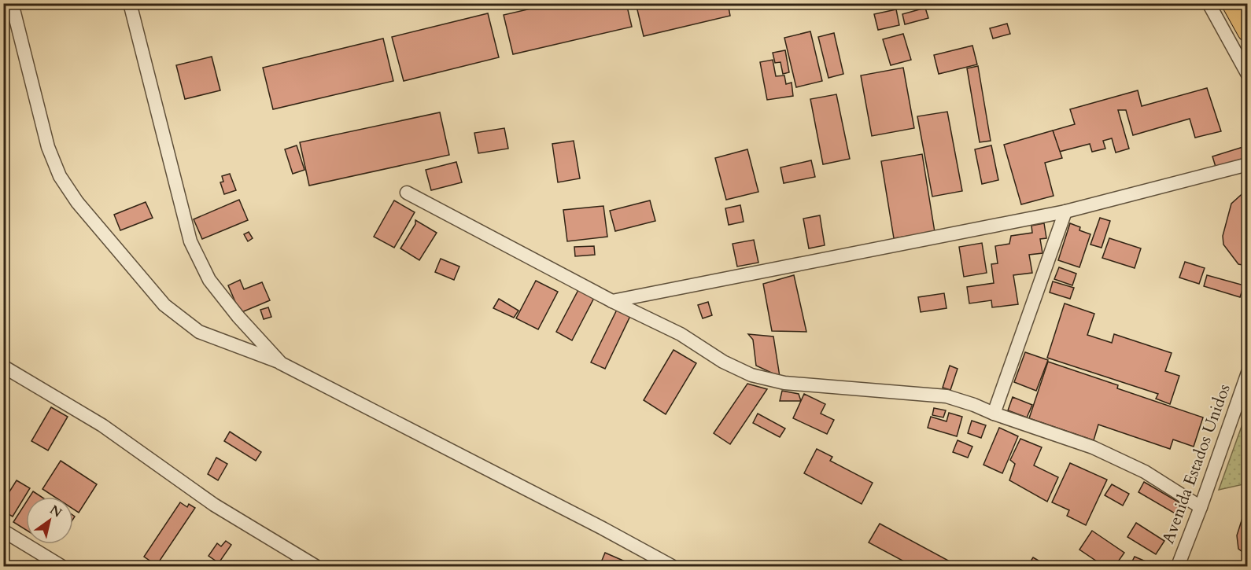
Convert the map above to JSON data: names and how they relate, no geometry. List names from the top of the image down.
{
  "streets": {
    "street": ["Avenida Estados Unidos"]
  },
  "north": "top right"
}
